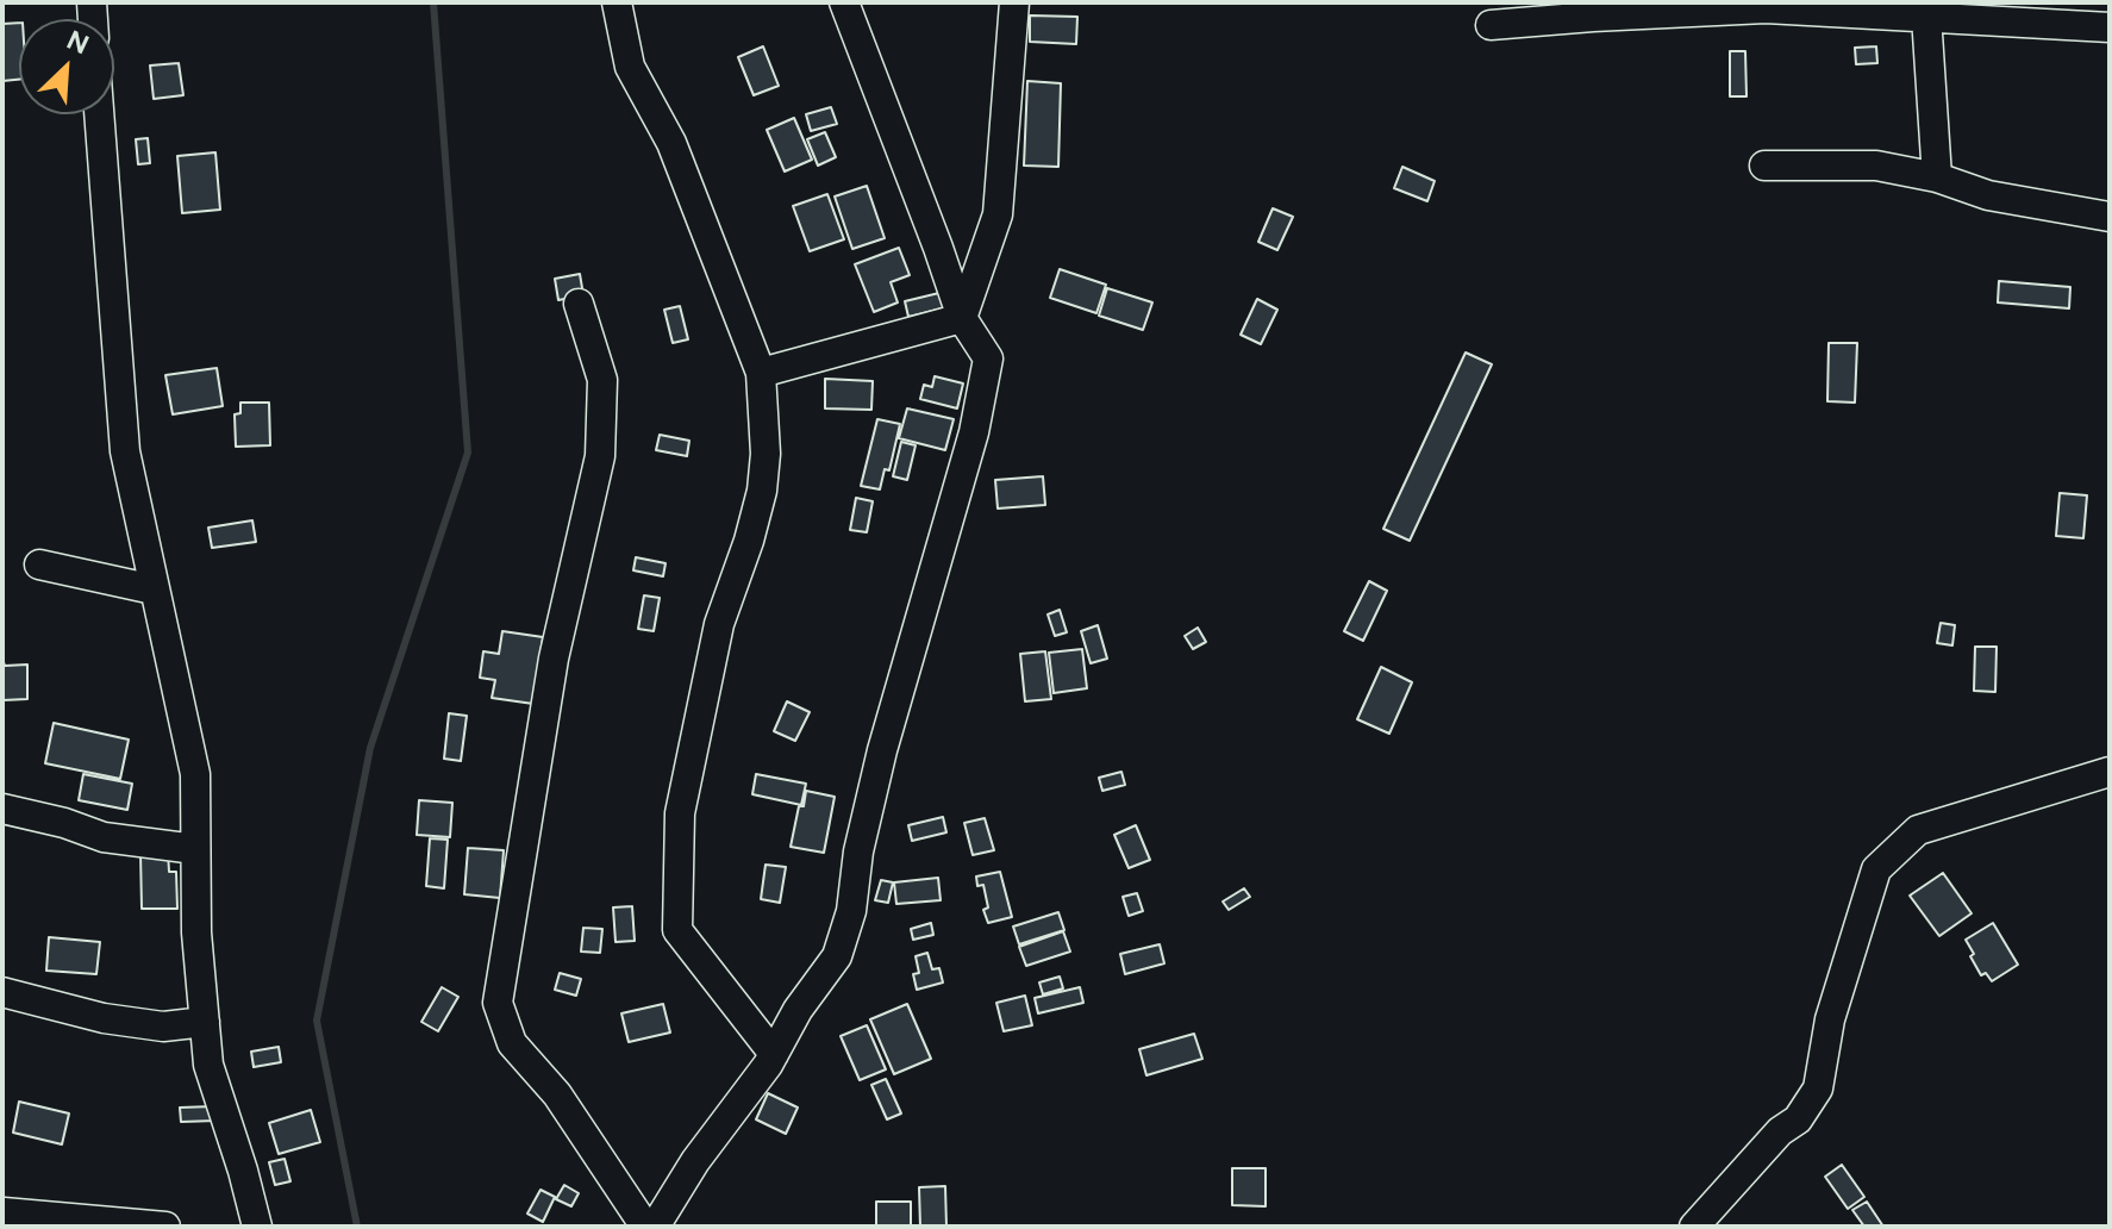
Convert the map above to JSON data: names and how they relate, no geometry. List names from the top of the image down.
{
  "north": "top right"
}
